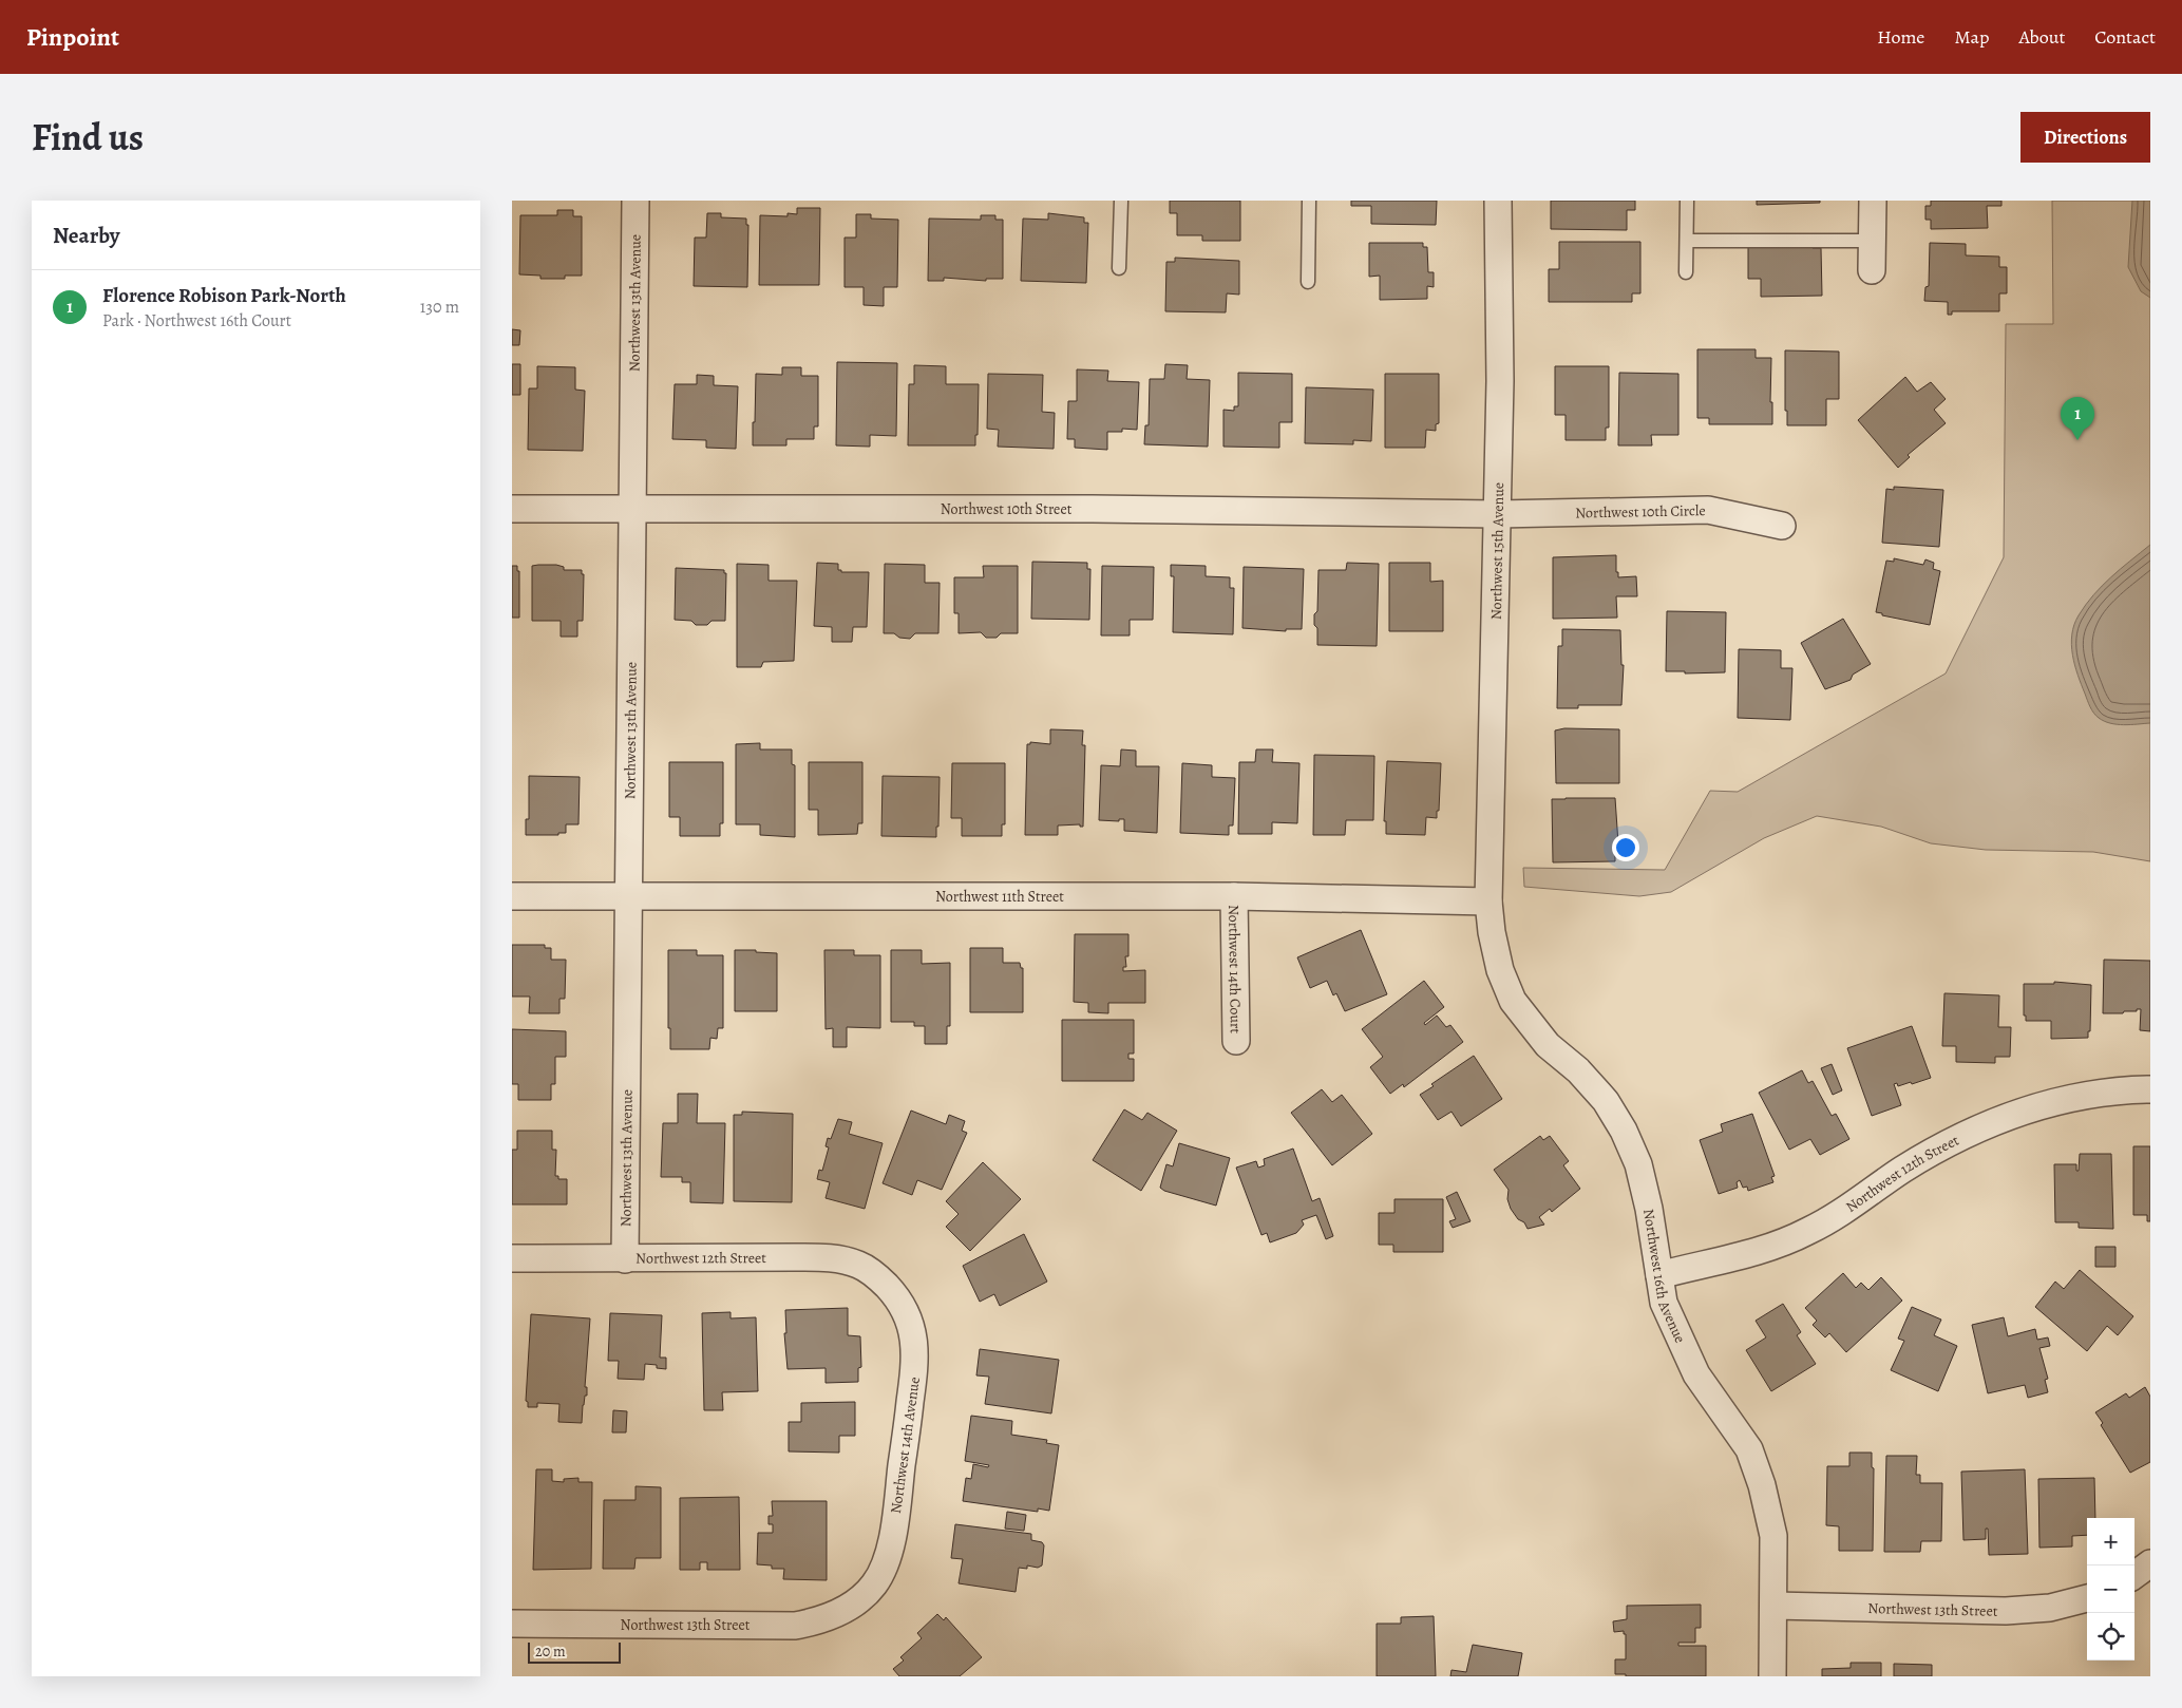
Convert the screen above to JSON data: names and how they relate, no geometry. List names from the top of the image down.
{
  "streets": {
    "street": [
      "Northwest 13th Avenue",
      "Northwest 10th Street",
      "Northwest 10th Circle",
      "Northwest 15th Avenue",
      "Northwest 11th Street",
      "Northwest 14th Court",
      "Northwest 12th Street",
      "Northwest 16th Avenue",
      "Northwest 14th Avenue",
      "Northwest 13th Street"
    ]
  },
  "crossings": [
    ["Northwest 13th Avenue", "Northwest 10th Street"],
    ["Northwest 13th Avenue", "Northwest 11th Street"],
    ["Northwest 13th Avenue", "Northwest 12th Street"],
    ["Northwest 10th Street", "Northwest 10th Circle"],
    ["Northwest 10th Street", "Northwest 15th Avenue"],
    ["Northwest 10th Circle", "Northwest 15th Avenue"],
    ["Northwest 15th Avenue", "Northwest 11th Street"],
    ["Northwest 15th Avenue", "Northwest 16th Avenue"],
    ["Northwest 11th Street", "Northwest 14th Court"],
    ["Northwest 11th Street", "Northwest 16th Avenue"],
    ["Northwest 12th Street", "Northwest 16th Avenue"],
    ["Northwest 12th Street", "Northwest 14th Avenue"],
    ["Northwest 16th Avenue", "Northwest 13th Street"],
    ["Northwest 14th Avenue", "Northwest 13th Street"]
  ],
  "scale_bar": "20 m",
  "page": {
    "header": "Pinpoint",
    "nav": [
      "Home",
      "Map",
      "About",
      "Contact"
    ],
    "title": "Find us",
    "buttons": "Directions",
    "heading": "Nearby",
    "list": [
      {
        "mark": "1",
        "name": "Florence Robison Park-North",
        "note": "Park · Northwest 16th Court",
        "value": "130 m"
      }
    ],
    "pins": "1",
    "map_buttons": ["+", "−"],
    "scale": "20 m"
  }
}
